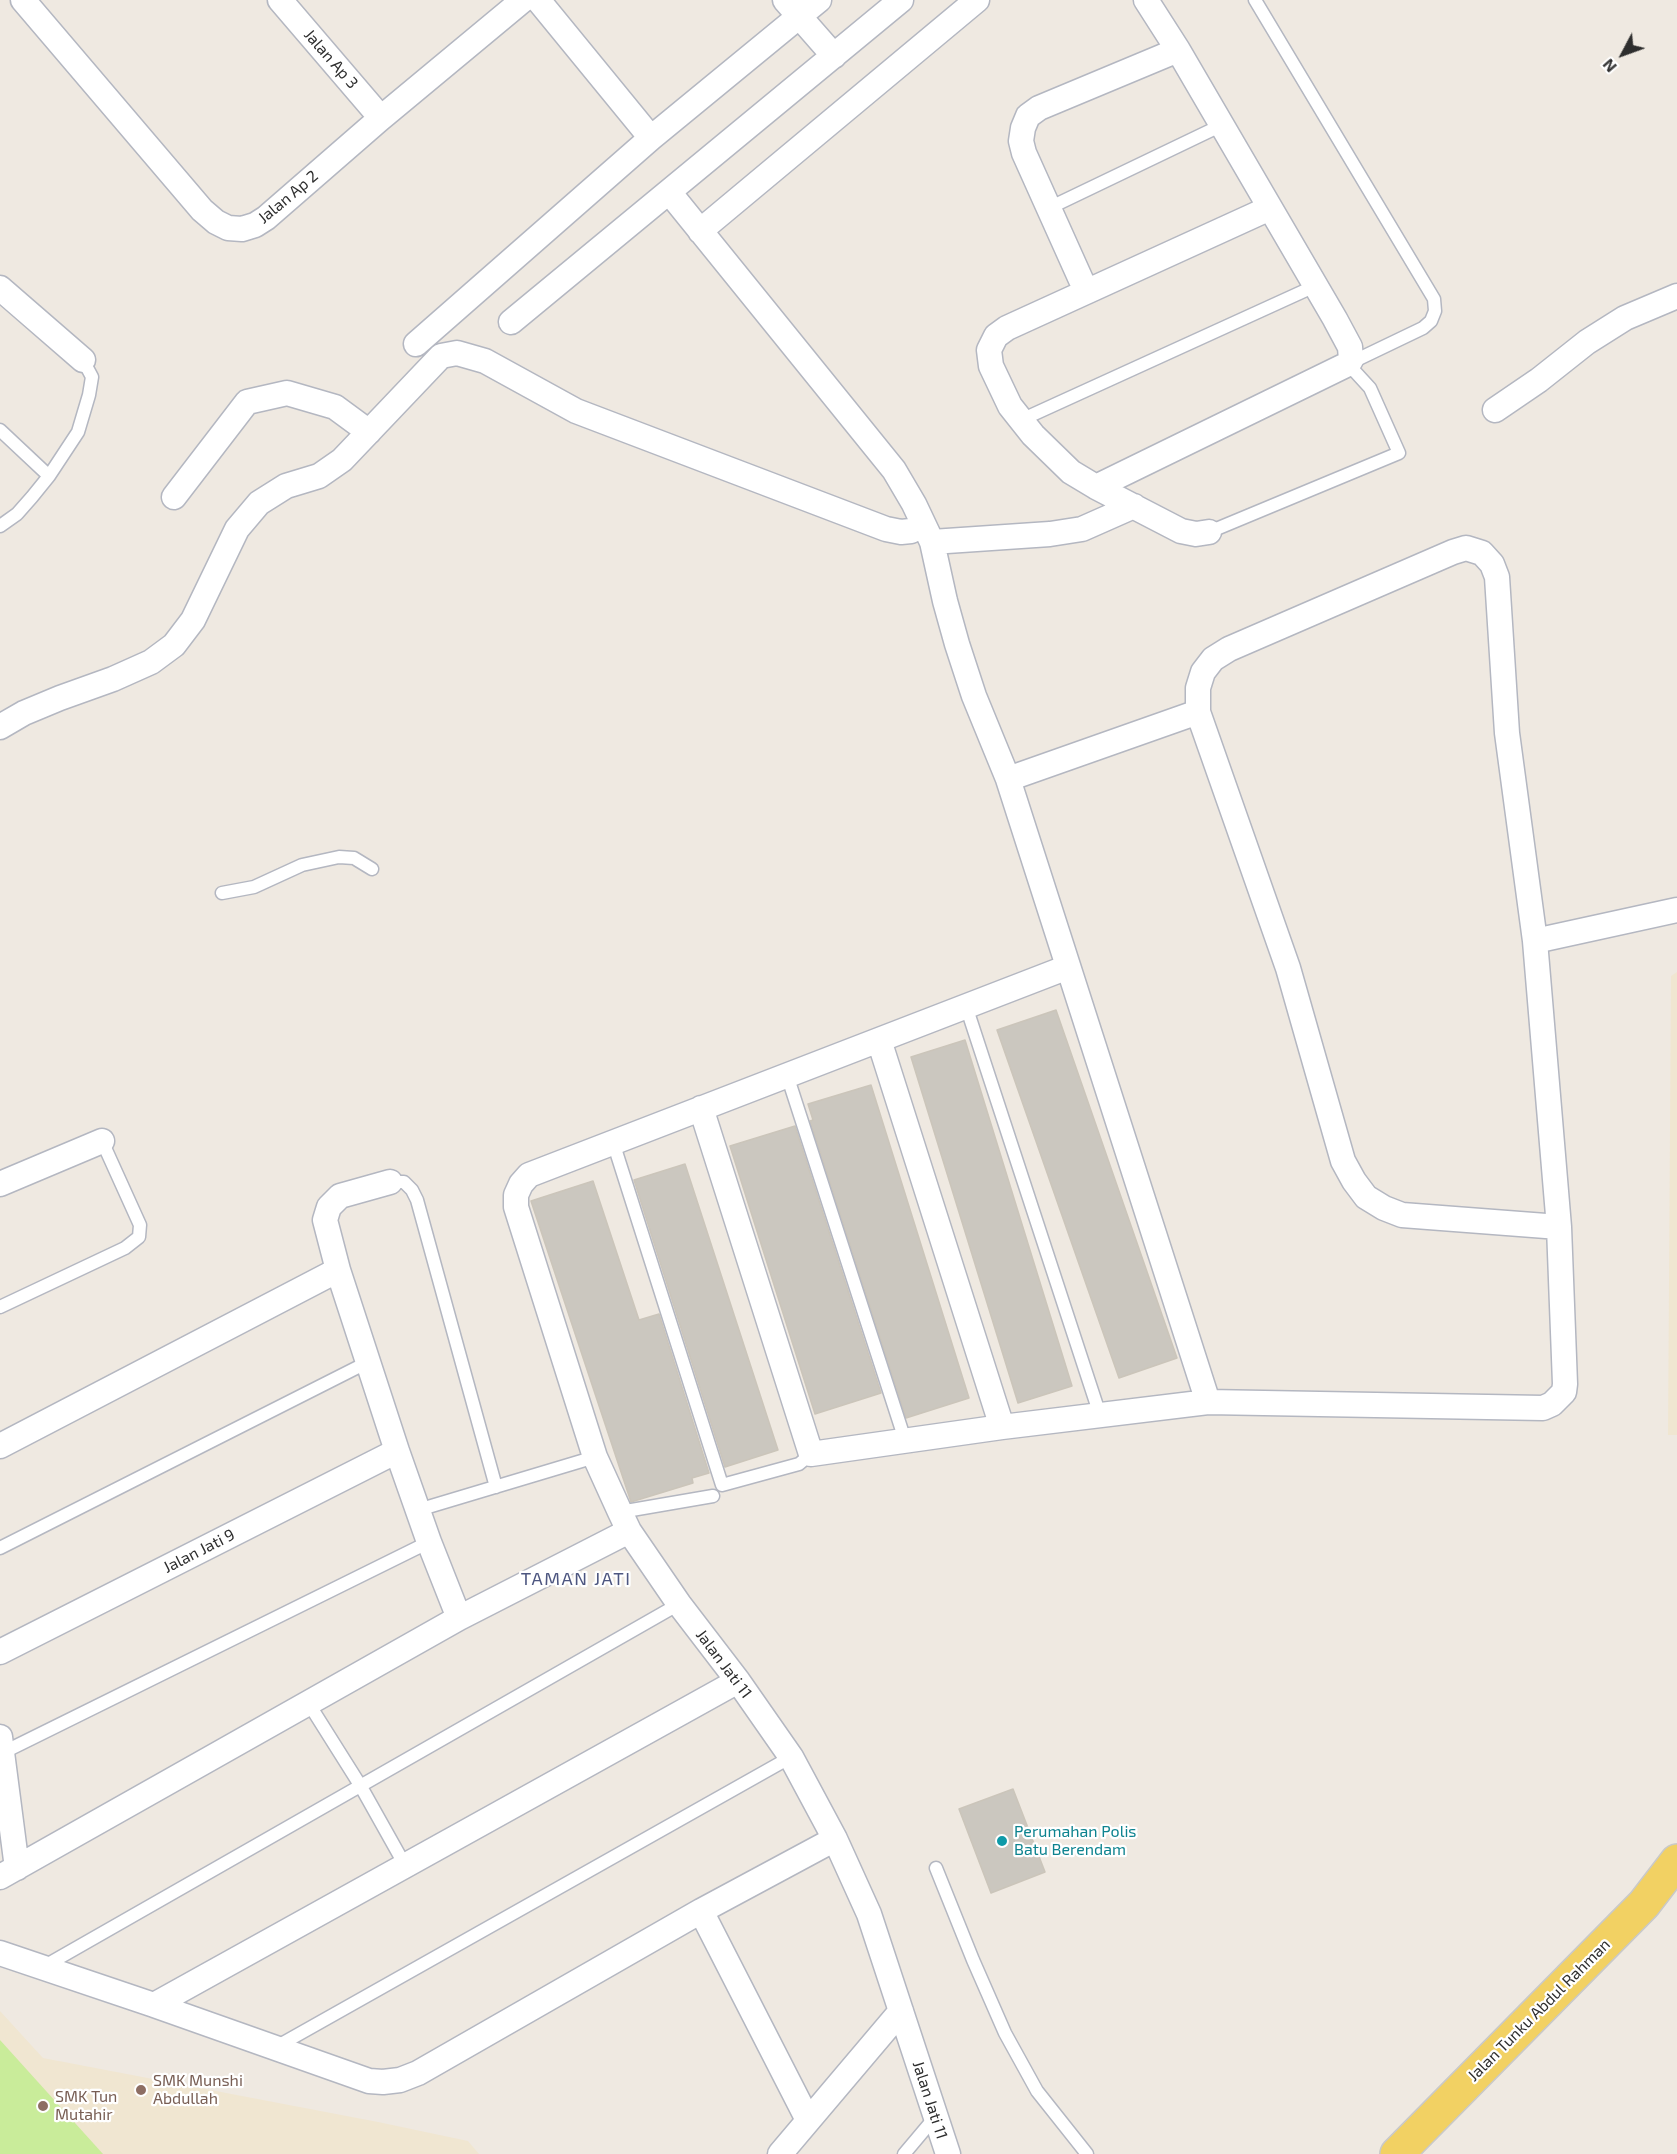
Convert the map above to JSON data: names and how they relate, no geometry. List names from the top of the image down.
{
  "streets": {
    "main road": ["Jalan Tunku Abdul Rahman"],
    "street": [
      "Jalan Ap 3",
      "Jalan Ap 2",
      "Jalan Jati 9",
      "Jalan Jati 11"
    ]
  },
  "crossings": [
    ["Jalan Ap 3", "Jalan Ap 2"]
  ],
  "districts": ["TAMAN JATI"],
  "places": ["Perumahan Polis Batu Berendam", "SMK Munshi Abdullah", "SMK Tun Mutahir"],
  "north": "bottom left"
}
